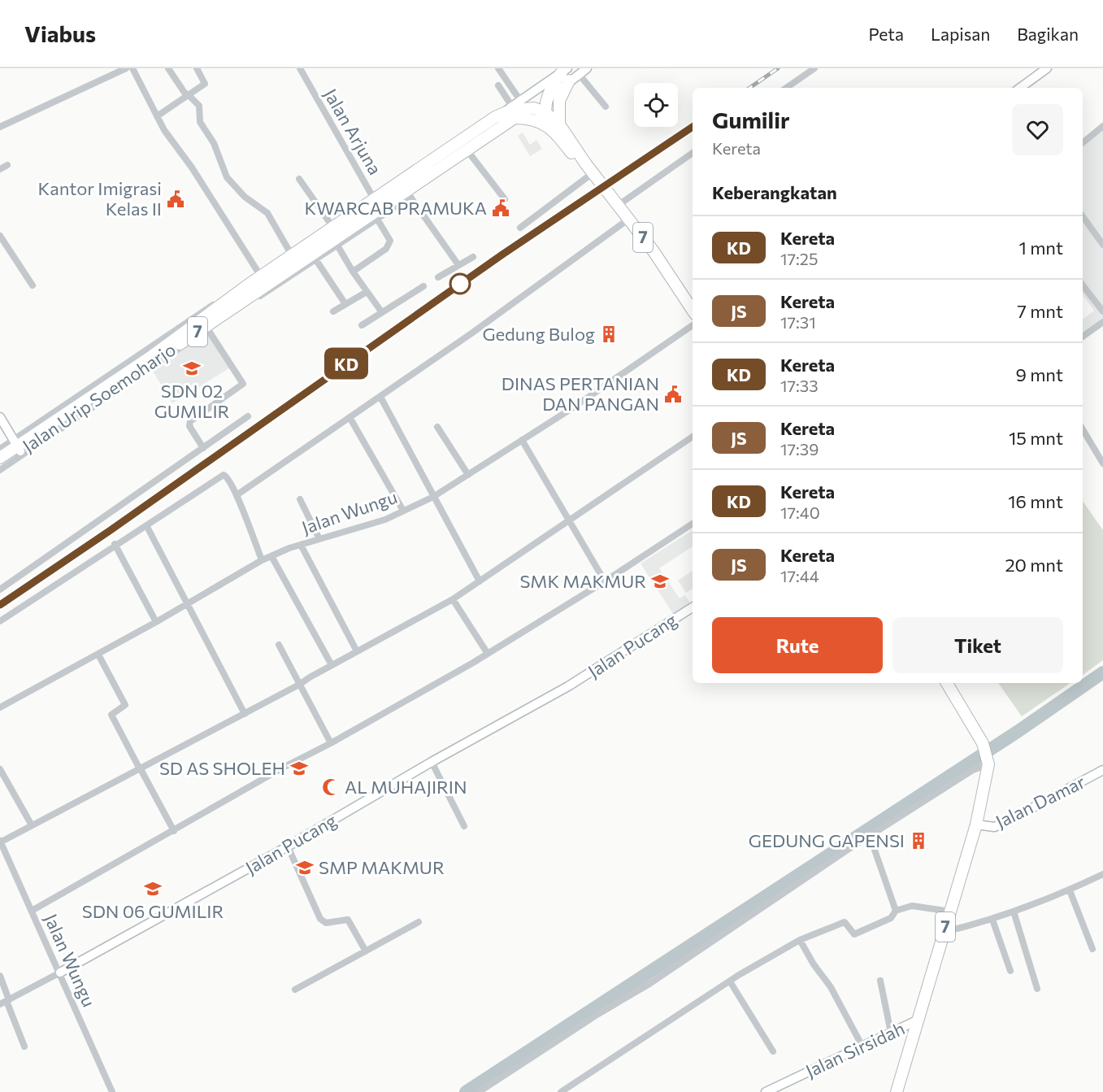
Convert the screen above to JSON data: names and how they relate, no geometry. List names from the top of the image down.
{
  "streets": {
    "highway": ["7", "Jalan Urip Soemoharjo"],
    "street": [
      "Jalan Arjuna",
      "Jalan Wungu",
      "Jalan Pucang",
      "Jalan Damar",
      "Jalan Sirsidah"
    ]
  },
  "crossings": [
    ["Jalan Arjuna", "Jalan Urip Soemoharjo"],
    ["7", "Jalan Urip Soemoharjo"],
    ["7", "Jalan Damar"],
    ["7", "Jalan Sirsidah"],
    ["Jalan Wungu", "Jalan Pucang"]
  ],
  "places": {
    "public building": ["Kantor Imigrasi Kelas II", "KWARCAB PRAMUKA", "DINAS PERTANIAN DAN PANGAN"],
    "building": ["Gedung Bulog", "GEDUNG GAPENSI"],
    "school or university": [
      "SDN 02 GUMILIR",
      "SMK MAKMUR",
      "SD AS SHOLEH",
      "SMP MAKMUR",
      "SDN 06 GUMILIR"
    ],
    "mosque": ["AL MUHAJIRIN"]
  },
  "page": {
    "header": "Viabus",
    "nav": ["Peta", "Lapisan", "Bagikan"],
    "on_map": "KD",
    "heading": [
      ["Gumilir", "Kereta"],
      "Keberangkatan"
    ],
    "list": [
      {
        "mark": "KD",
        "name": "Kereta",
        "note": "17:25",
        "value": "1 mnt"
      },
      {
        "mark": "JS",
        "name": "Kereta",
        "note": "17:31",
        "value": "7 mnt"
      },
      {
        "mark": "KD",
        "name": "Kereta",
        "note": "17:33",
        "value": "9 mnt"
      },
      {
        "mark": "JS",
        "name": "Kereta",
        "note": "17:39",
        "value": "15 mnt"
      },
      {
        "mark": "KD",
        "name": "Kereta",
        "note": "17:40",
        "value": "16 mnt"
      },
      {
        "mark": "JS",
        "name": "Kereta",
        "note": "17:44",
        "value": "20 mnt"
      }
    ],
    "buttons": ["Rute", "Tiket"]
  }
}
